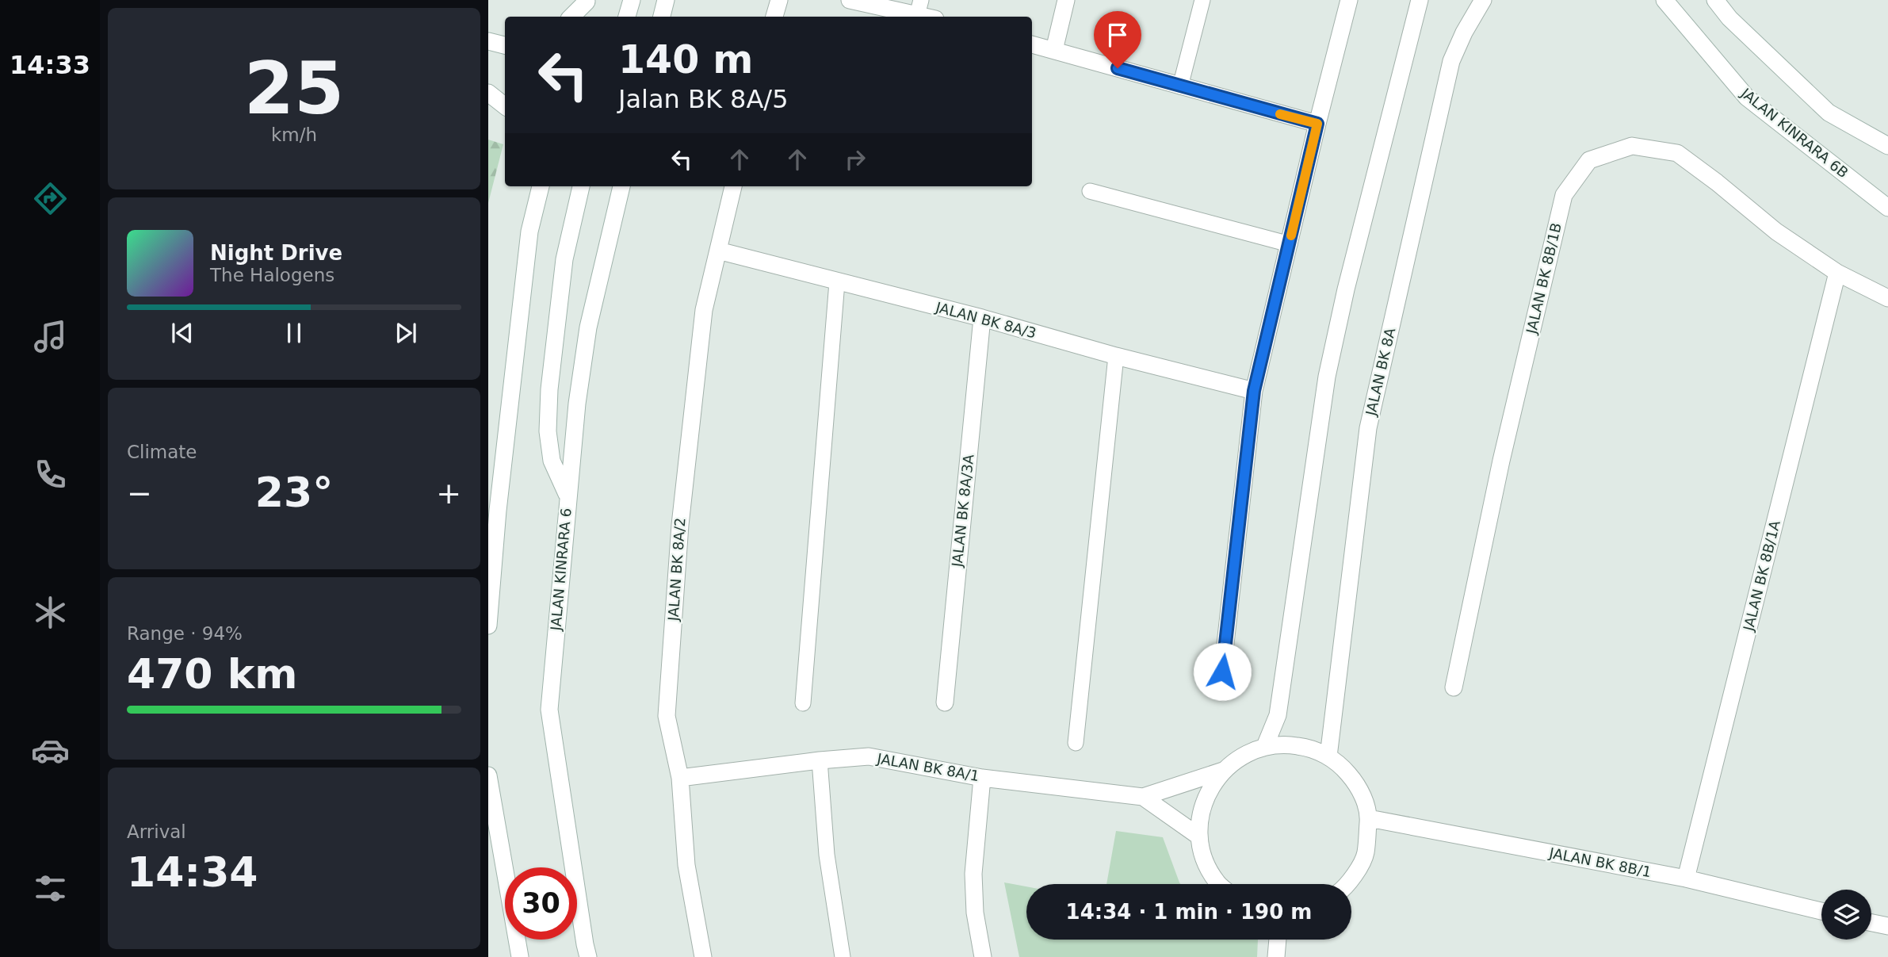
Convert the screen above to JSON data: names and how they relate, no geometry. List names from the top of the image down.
{
  "streets": {
    "street": [
      "JALAN KINRARA 6B",
      "JALAN BK 8B/1B",
      "JALAN BK 8A/3",
      "JALAN BK 8A",
      "JALAN BK 8A/3A",
      "JALAN KINRARA 6",
      "JALAN BK 8A/2",
      "JALAN BK 8B/1A",
      "JALAN BK 8A/1",
      "JALAN BK 8B/1"
    ]
  },
  "crossings": [
    ["JALAN BK 8B/1B", "JALAN BK 8B/1A"],
    ["JALAN BK 8A/3", "JALAN BK 8A/3A"],
    ["JALAN BK 8A/3", "JALAN BK 8A/2"],
    ["JALAN BK 8A/2", "JALAN BK 8A/1"],
    ["JALAN BK 8B/1A", "JALAN BK 8B/1"]
  ],
  "page": {
    "tabs": "14:33",
    "tile": [
      ["25", "km/h"],
      "Climate",
      ["Range · 94%", "470 km"],
      ["Arrival", "14:34"]
    ],
    "turn": ["140 m", "Jalan BK 8A/5"],
    "song": ["Night Drive", "The Halogens"],
    "heat": ["−", "23°", "+"],
    "limit": "30",
    "trip": "14:34 · 1 min · 190 m"
  }
}
